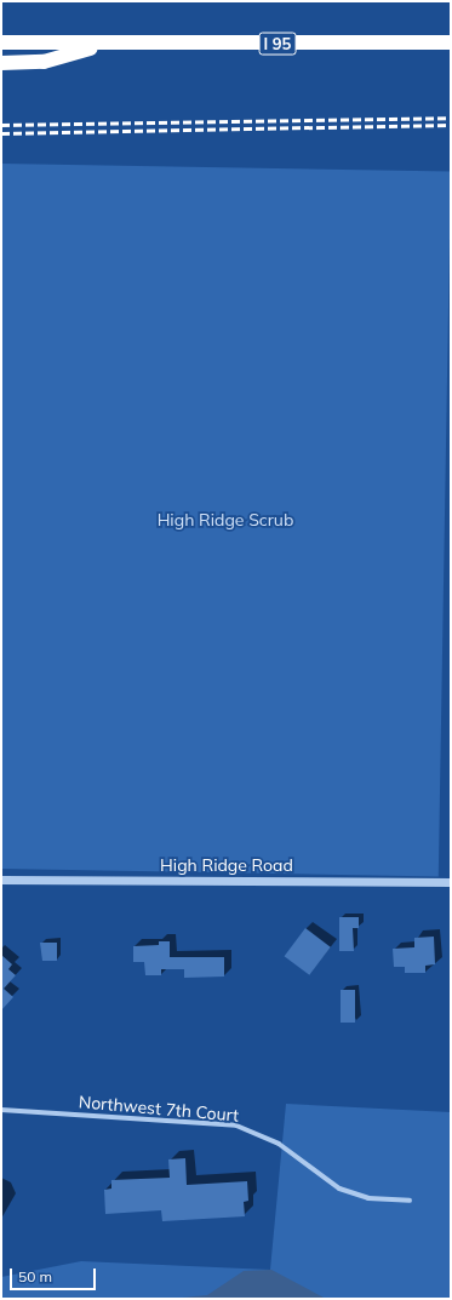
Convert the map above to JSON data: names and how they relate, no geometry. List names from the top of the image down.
{
  "streets": {
    "highway": ["I 95"],
    "street": ["High Ridge Road", "Northwest 7th Court"]
  },
  "parks": ["High Ridge Scrub"],
  "scale_bar": "50 m"
}
